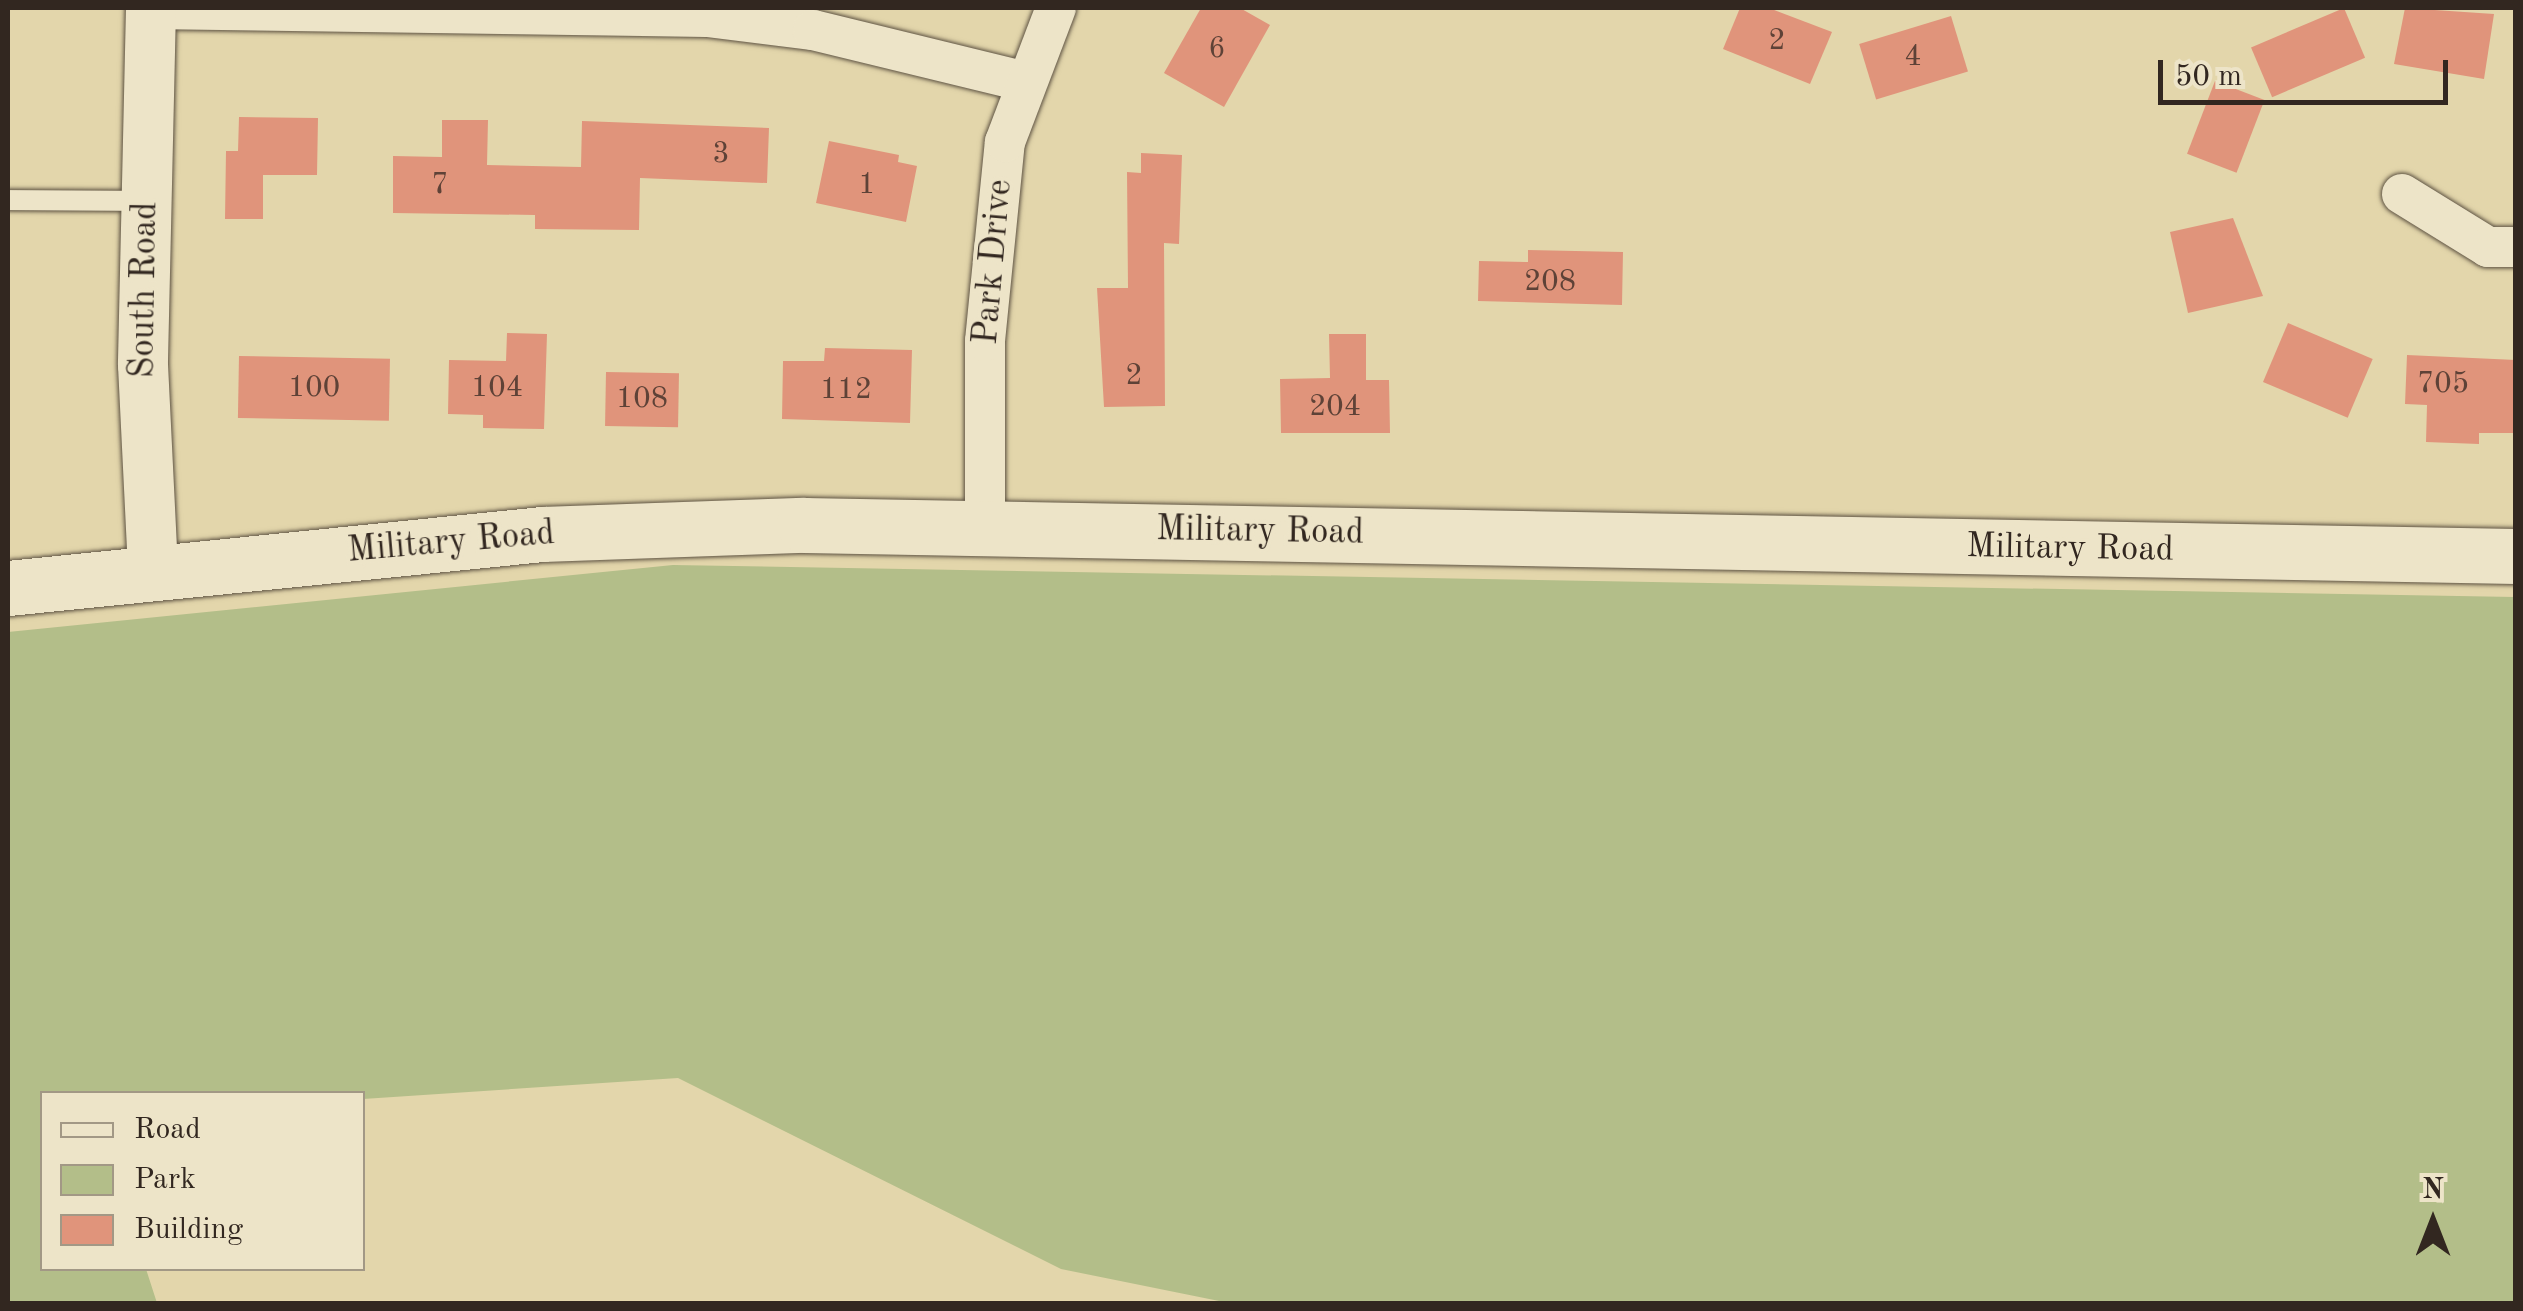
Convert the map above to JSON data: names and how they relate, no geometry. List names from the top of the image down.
{
  "streets": {
    "main road": ["Military Road"],
    "street": ["Park Drive", "South Road"]
  },
  "crossings": [
    ["Park Drive", "Military Road"],
    ["South Road", "Military Road"]
  ],
  "house_numbers": [
    "2",
    "6",
    "4",
    "3",
    "7",
    "1",
    "208",
    "2",
    "705",
    "100",
    "104",
    "112",
    "108",
    "204"
  ],
  "legend": ["Road", "Park", "Building"],
  "scale_bar": "50 m",
  "north": "top"
}
